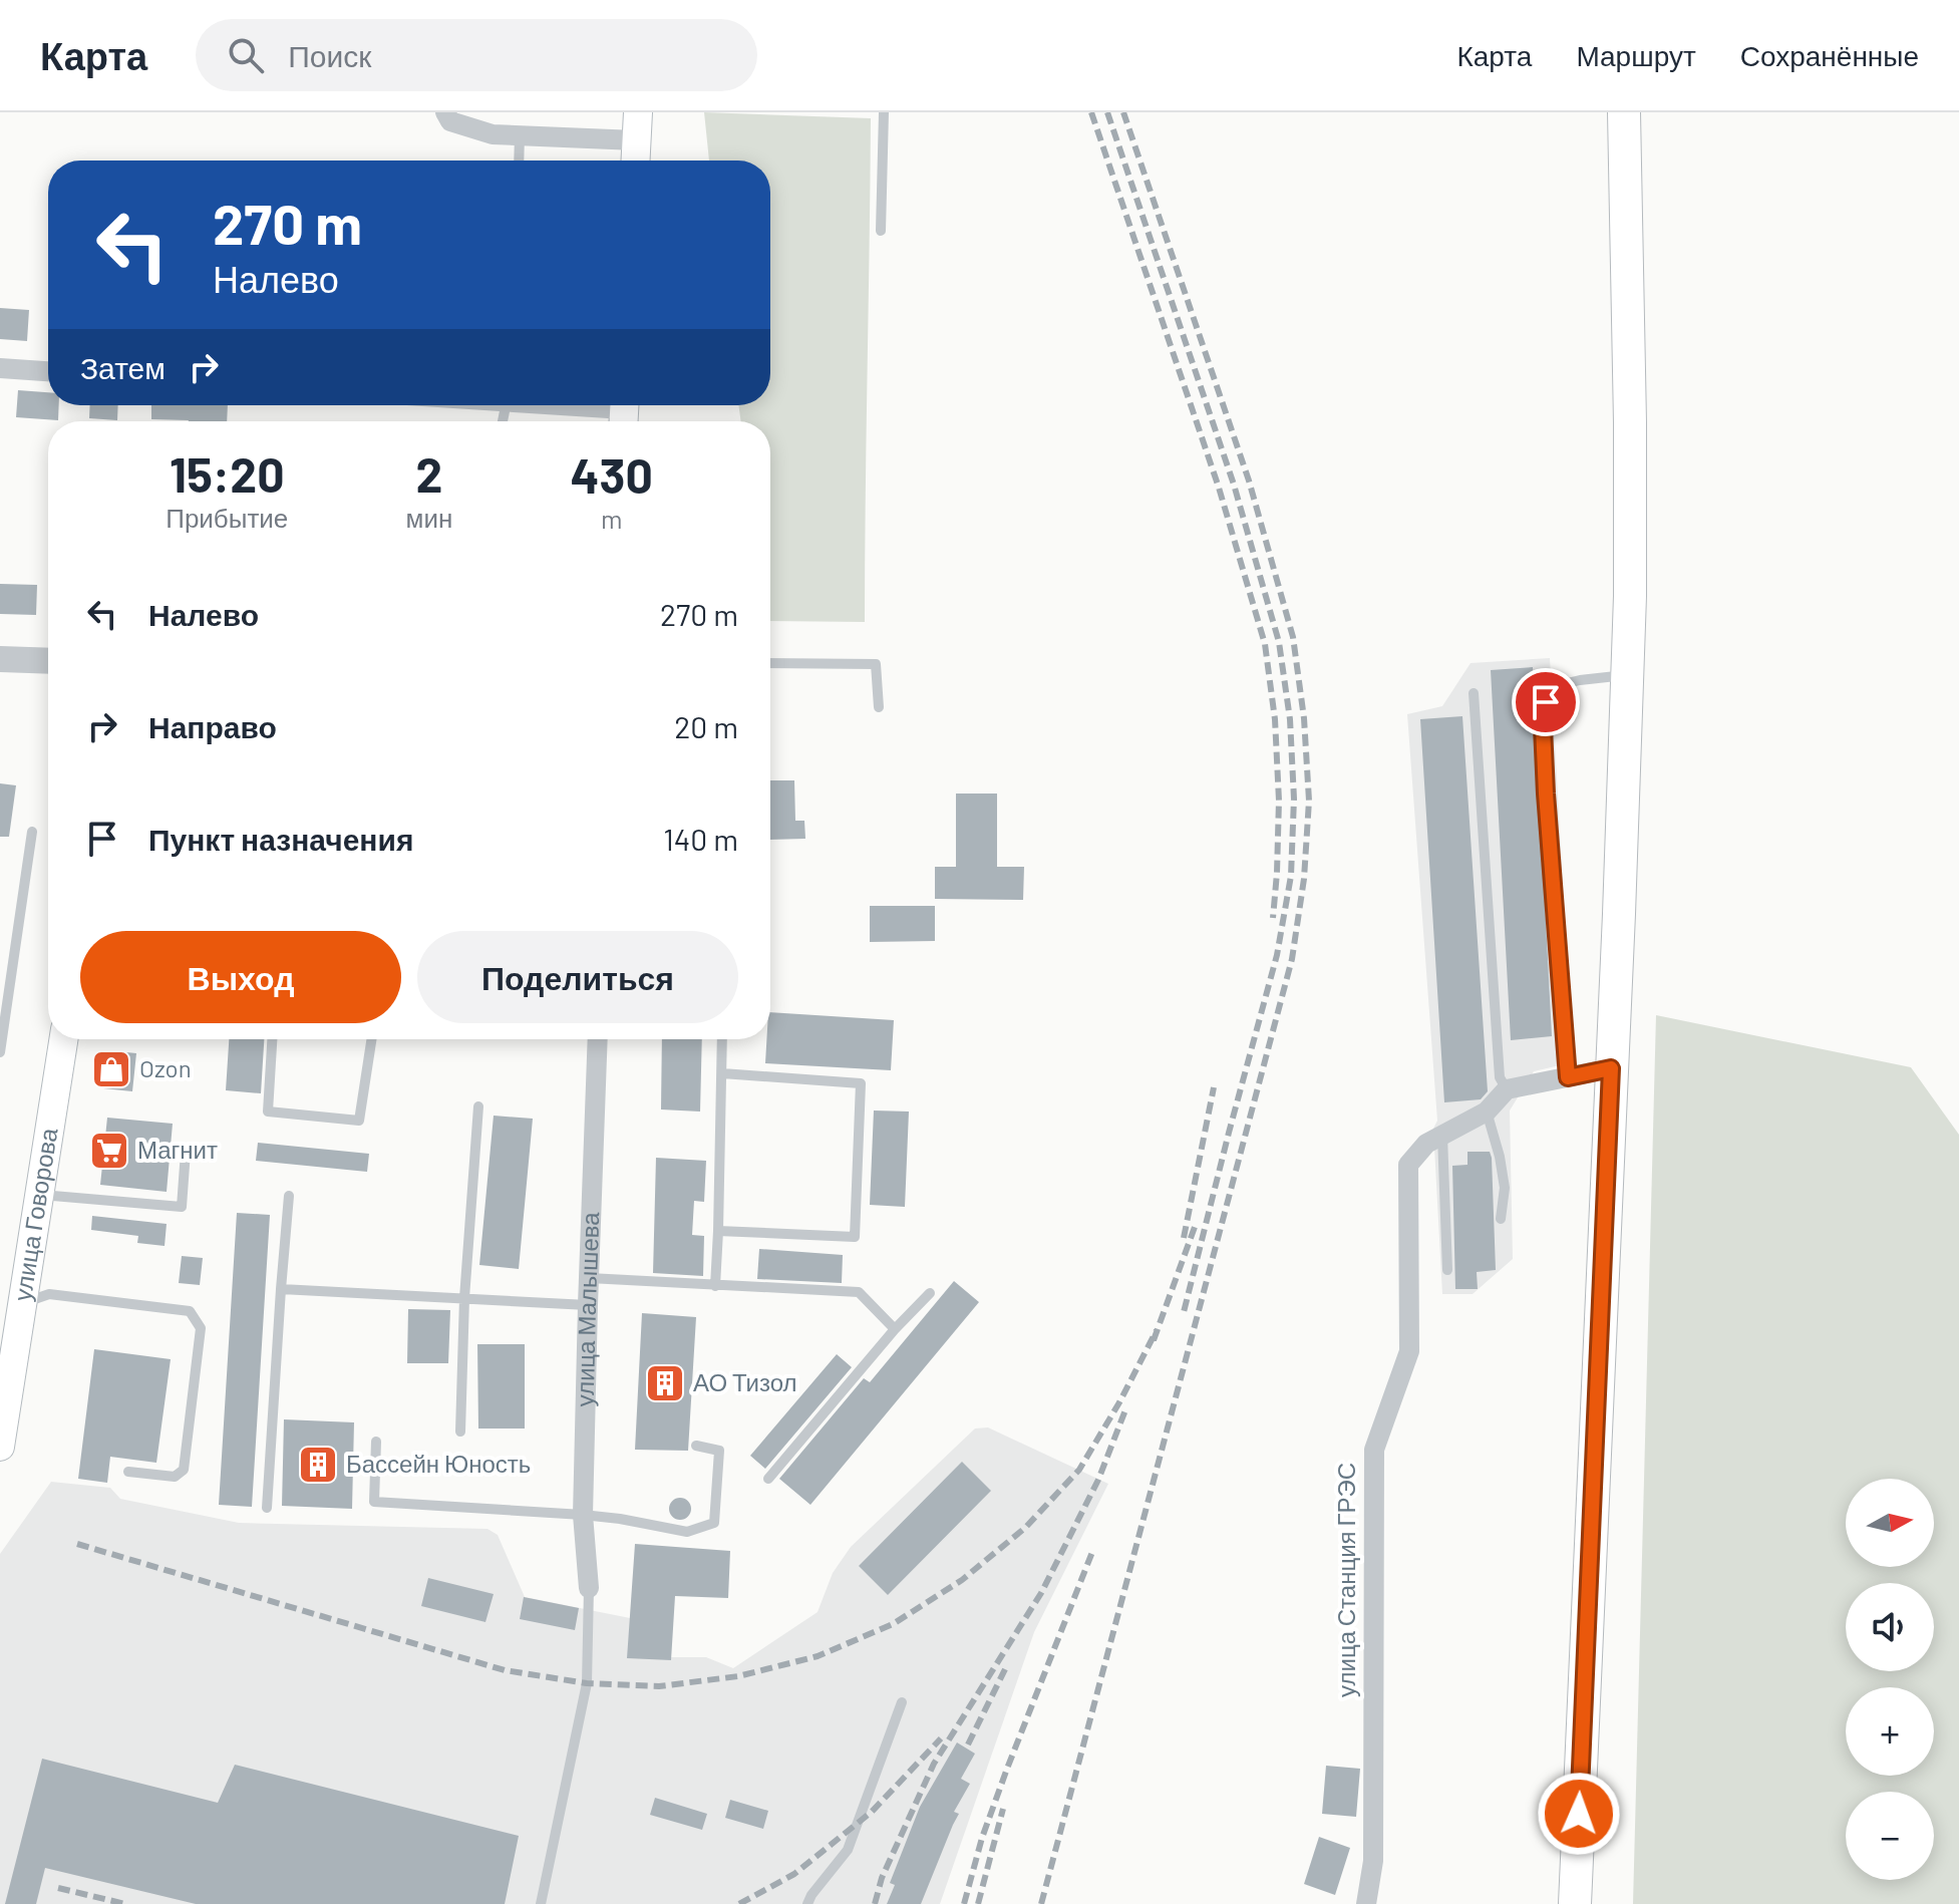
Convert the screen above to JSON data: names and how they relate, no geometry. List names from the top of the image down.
{
  "streets": {
    "main road": ["улица Говорова"],
    "street": ["улица Малышева", "улица Станция ГРЭС"]
  },
  "places": {
    "shop": ["Ozon"],
    "supermarket": ["Магнит"],
    "building": ["АО Тизол", "Бассейн Юность"]
  },
  "north": "right",
  "page": {
    "header": "Карта",
    "search": "Поиск",
    "nav": ["Карта", "Маршрут", "Сохранённые"],
    "turn": ["270 m", "Налево"],
    "then": "Затем",
    "eta": [
      "15:20",
      "Прибытие",
      "2",
      "мин",
      "430",
      "m"
    ],
    "list": [
      {
        "name": "Налево",
        "value": "270 m"
      },
      {
        "name": "Направо",
        "value": "20 m"
      },
      {
        "name": "Пункт назначения",
        "value": "140 m"
      }
    ],
    "buttons": ["Выход", "Поделиться"],
    "map_buttons": ["+", "−"]
  }
}
